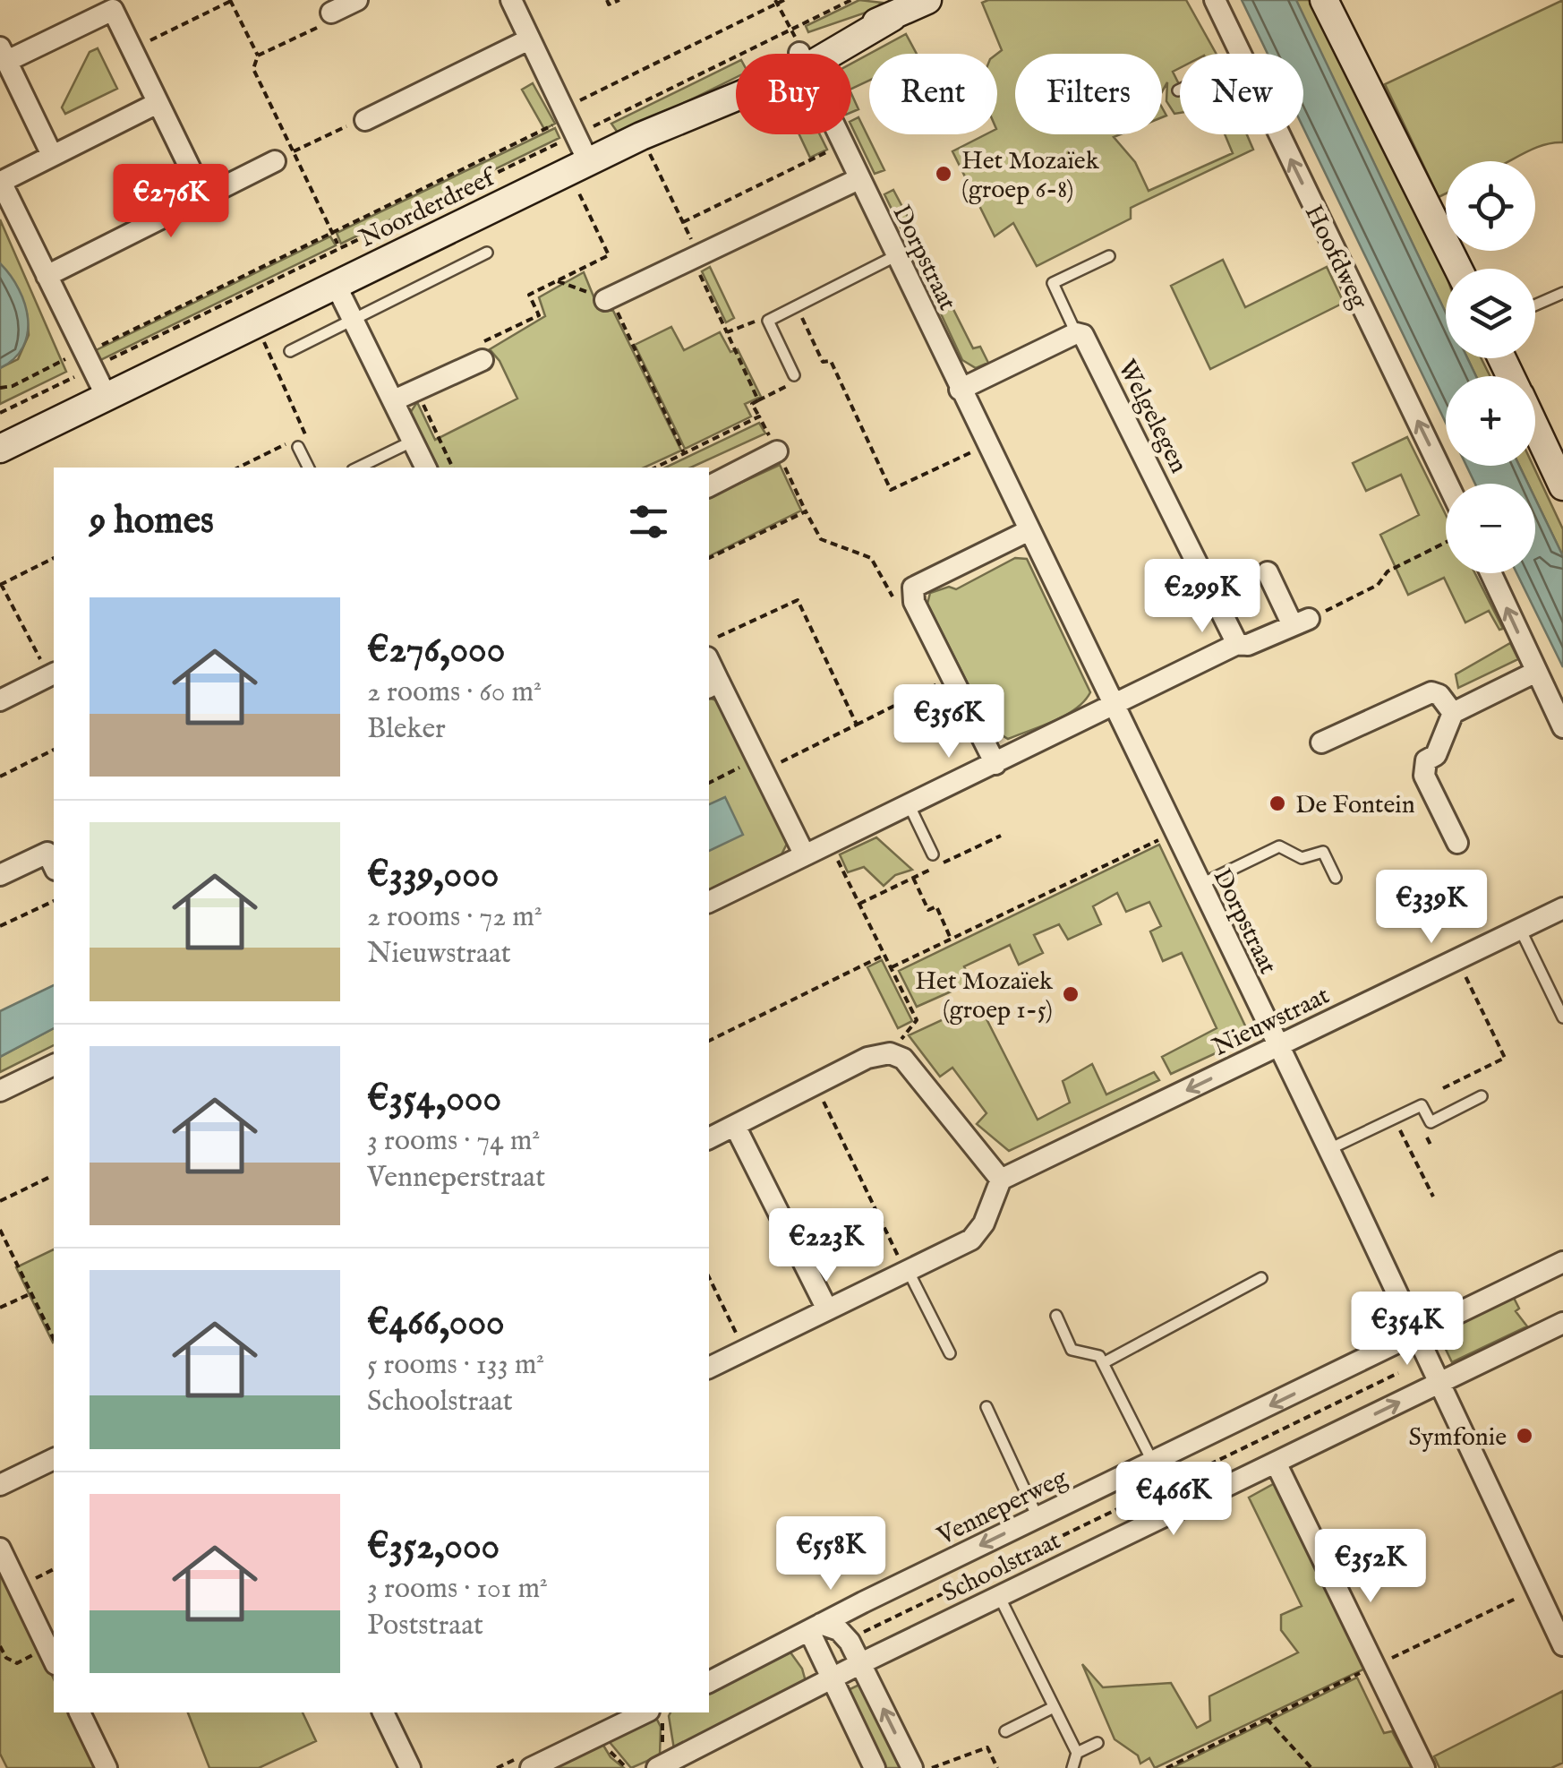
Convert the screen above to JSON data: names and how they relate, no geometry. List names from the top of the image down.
{
  "streets": {
    "street": [
      "Noorderdreef",
      "Hoofdweg",
      "Dorpstraat",
      "Welgelegen",
      "Nieuwstraat",
      "Venneperweg",
      "Schoolstraat"
    ]
  },
  "crossings": [
    ["Noorderdreef", "Dorpstraat"],
    ["Dorpstraat", "Nieuwstraat"],
    ["Dorpstraat", "Venneperweg"],
    ["Dorpstraat", "Schoolstraat"]
  ],
  "one_way": ["Nieuwstraat", "Venneperweg"],
  "places": [
    "Het Mozaïek (groep 6-8)",
    "De Fontein",
    "Het Mozaïek (groep 1-5)",
    "Symfonie"
  ],
  "page": {
    "chip": [
      "Buy",
      "Rent",
      "Filters",
      "New"
    ],
    "map_buttons": ["+", "−"],
    "price": [
      "€276K",
      "€299K",
      "€356K",
      "€339K",
      "€223K",
      "€354K",
      "€466K",
      "€558K",
      "€352K"
    ],
    "heading": "9 homes",
    "list": [
      {
        "name": "€276,000",
        "note": "2 rooms · 60 m² · Bleker"
      },
      {
        "name": "€339,000",
        "note": "2 rooms · 72 m² · Nieuwstraat"
      },
      {
        "name": "€354,000",
        "note": "3 rooms · 74 m² · Venneperstraat"
      },
      {
        "name": "€466,000",
        "note": "5 rooms · 133 m² · Schoolstraat"
      },
      {
        "name": "€352,000",
        "note": "3 rooms · 101 m² · Poststraat"
      }
    ]
  }
}
